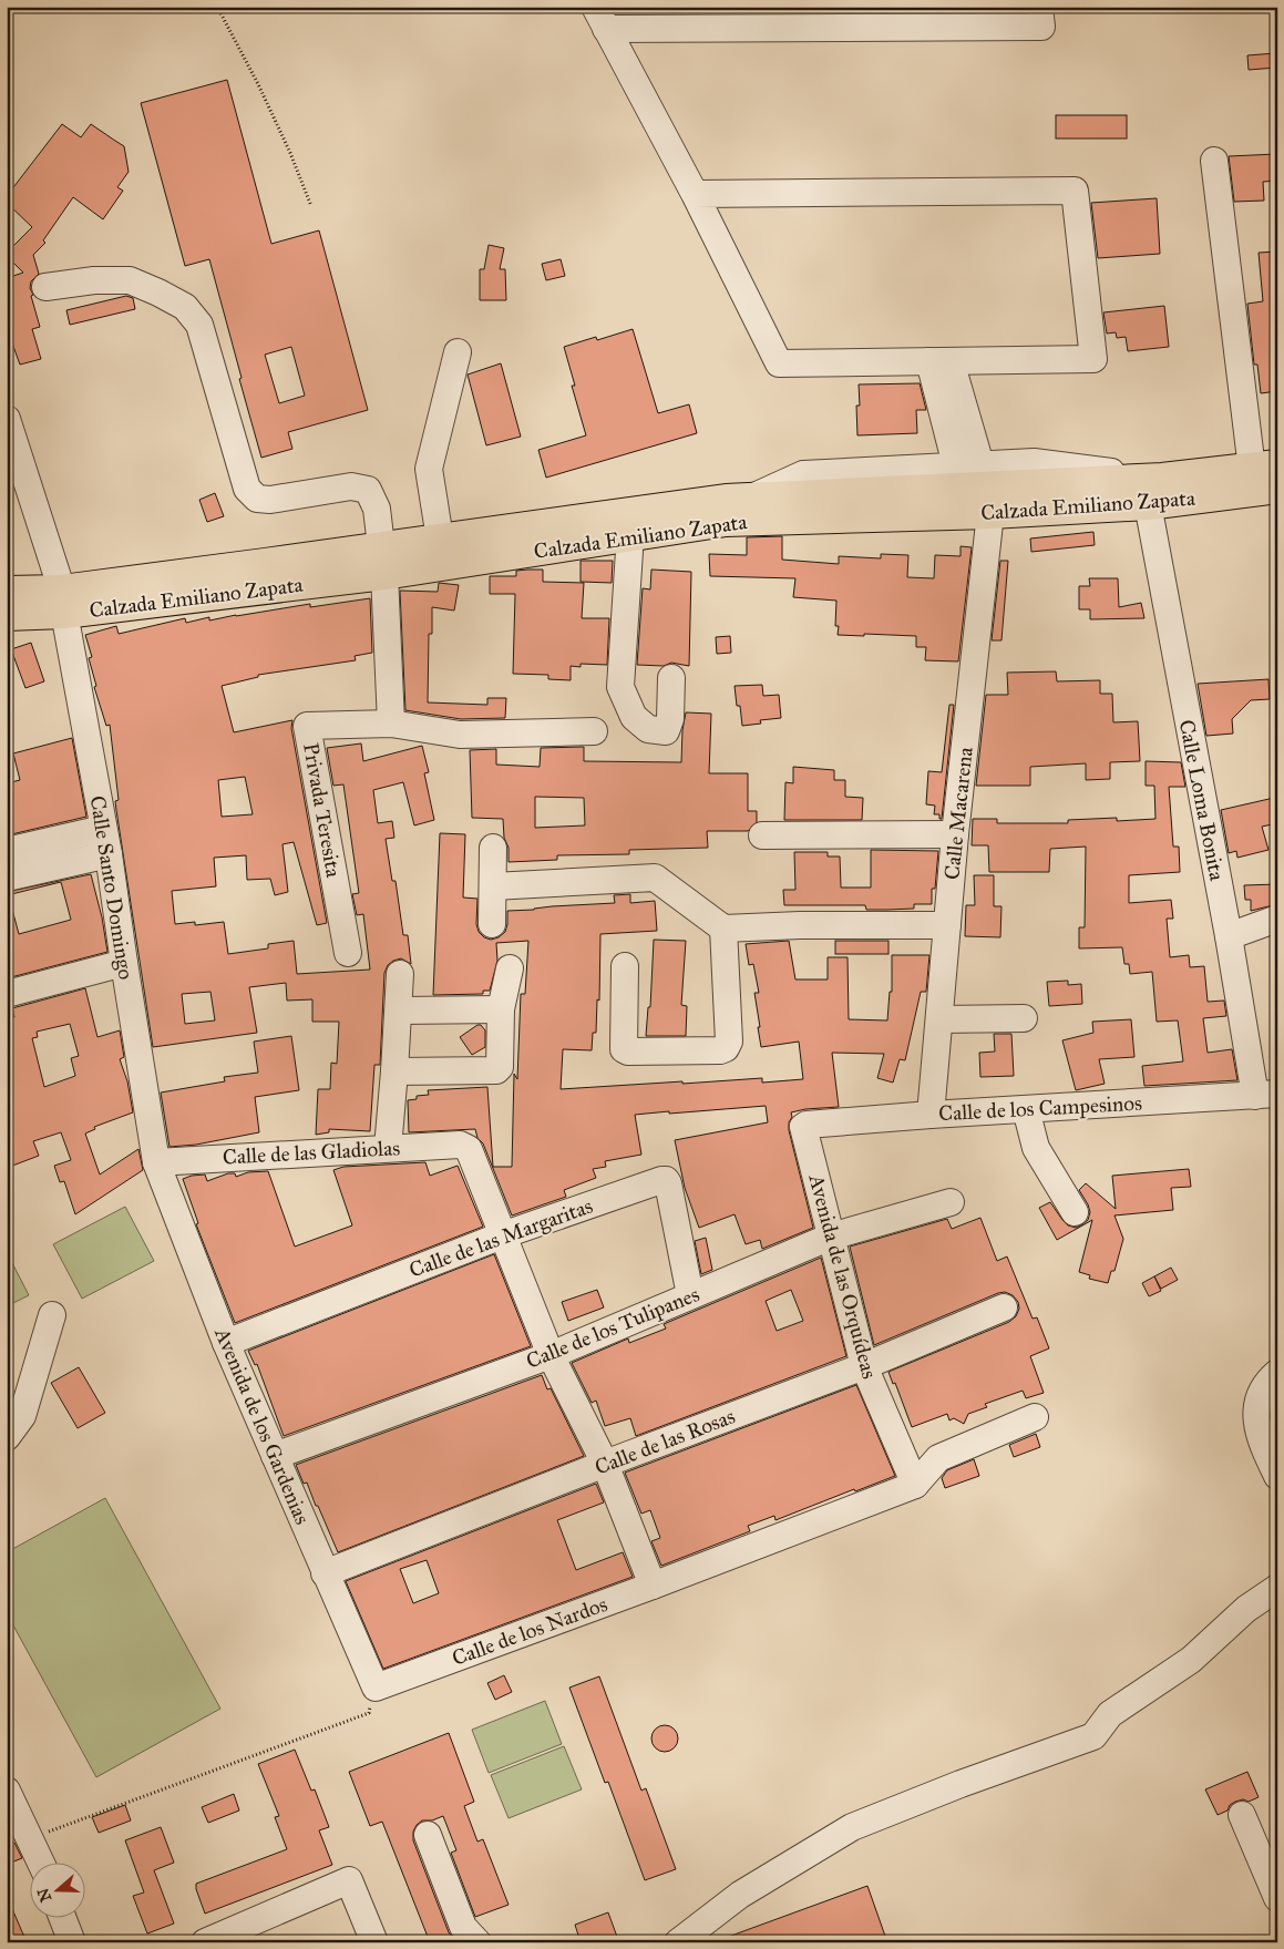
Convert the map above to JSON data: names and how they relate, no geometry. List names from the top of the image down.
{
  "streets": {
    "main road": ["Calzada Emiliano Zapata"],
    "street": [
      "Calle Loma Bonita",
      "Privada Teresita",
      "Calle Macarena",
      "Calle Santo Domingo",
      "Calle de los Campesinos",
      "Calle de las Gladiolas",
      "Calle de las Margaritas",
      "Avenida de las Orquídeas",
      "Calle de los Tulipanes",
      "Avenida de los Gardenias",
      "Calle de las Rosas",
      "Calle de los Nardos"
    ]
  },
  "crossings": [
    ["Calzada Emiliano Zapata", "Calle Loma Bonita"],
    ["Calzada Emiliano Zapata", "Calle Macarena"],
    ["Calzada Emiliano Zapata", "Calle Santo Domingo"],
    ["Calle Loma Bonita", "Calle de los Campesinos"],
    ["Calle Macarena", "Calle de los Campesinos"],
    ["Calle Santo Domingo", "Calle de las Gladiolas"],
    ["Calle Santo Domingo", "Avenida de los Gardenias"],
    ["Calle de los Campesinos", "Avenida de las Orquídeas"],
    ["Calle de las Gladiolas", "Calle de las Margaritas"],
    ["Calle de las Gladiolas", "Avenida de los Gardenias"],
    ["Calle de las Margaritas", "Calle de los Tulipanes"],
    ["Calle de las Margaritas", "Avenida de los Gardenias"],
    ["Avenida de las Orquídeas", "Calle de los Tulipanes"],
    ["Avenida de las Orquídeas", "Calle de las Rosas"],
    ["Avenida de las Orquídeas", "Calle de los Nardos"],
    ["Calle de los Tulipanes", "Avenida de los Gardenias"],
    ["Avenida de los Gardenias", "Calle de las Rosas"],
    ["Avenida de los Gardenias", "Calle de los Nardos"]
  ],
  "north": "left"
}
